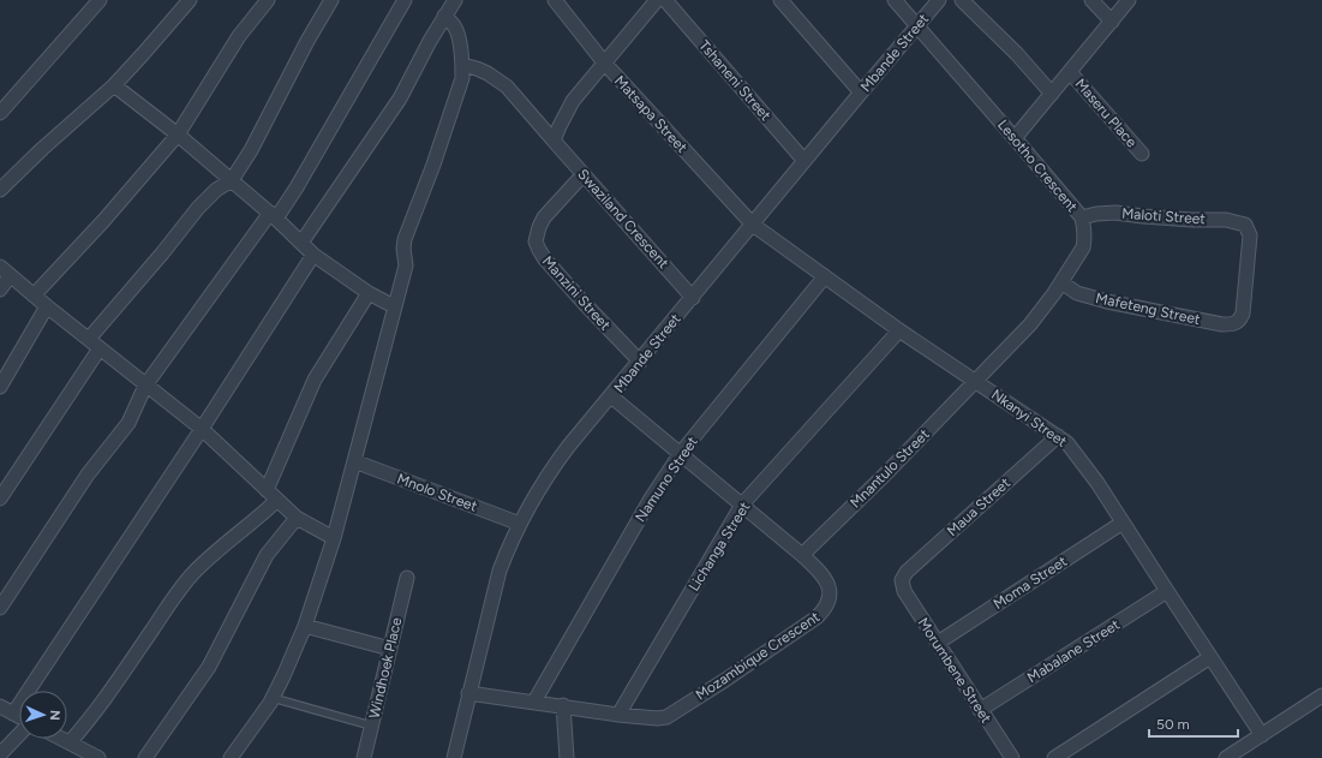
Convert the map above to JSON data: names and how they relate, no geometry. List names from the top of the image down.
{
  "streets": {
    "street": [
      "Mbande Street",
      "Tshaneni Street",
      "Maseru Place",
      "Matsapa Street",
      "Lesotho Crescent",
      "Maloti Street",
      "Swaziland Crescent",
      "Manzini Street",
      "Mafeteng Street",
      "Nkanyi Street",
      "Mnantulo Street",
      "Namuno Street",
      "Mnolo Street",
      "Maua Street",
      "Lichanga Street",
      "Moma Street",
      "Mabalane Street",
      "Mozambique Crescent",
      "Windhoek Place",
      "Morumbene Street"
    ]
  },
  "crossings": [
    ["Mbande Street", "Tshaneni Street"],
    ["Mbande Street", "Matsapa Street"],
    ["Mbande Street", "Lesotho Crescent"],
    ["Mbande Street", "Swaziland Crescent"],
    ["Mbande Street", "Manzini Street"],
    ["Mbande Street", "Nkanyi Street"],
    ["Mbande Street", "Mnolo Street"],
    ["Mbande Street", "Mozambique Crescent"],
    ["Maseru Place", "Lesotho Crescent"],
    ["Matsapa Street", "Nkanyi Street"],
    ["Lesotho Crescent", "Maloti Street"],
    ["Lesotho Crescent", "Mafeteng Street"],
    ["Lesotho Crescent", "Nkanyi Street"],
    ["Lesotho Crescent", "Mnantulo Street"],
    ["Maloti Street", "Mafeteng Street"],
    ["Swaziland Crescent", "Manzini Street"],
    ["Nkanyi Street", "Mnantulo Street"],
    ["Nkanyi Street", "Namuno Street"],
    ["Nkanyi Street", "Maua Street"],
    ["Nkanyi Street", "Lichanga Street"],
    ["Nkanyi Street", "Moma Street"],
    ["Nkanyi Street", "Mabalane Street"],
    ["Mnantulo Street", "Mozambique Crescent"],
    ["Namuno Street", "Mozambique Crescent"],
    ["Maua Street", "Morumbene Street"],
    ["Lichanga Street", "Mozambique Crescent"],
    ["Moma Street", "Morumbene Street"],
    ["Mabalane Street", "Morumbene Street"]
  ],
  "scale_bar": "50 m",
  "north": "right"
}
